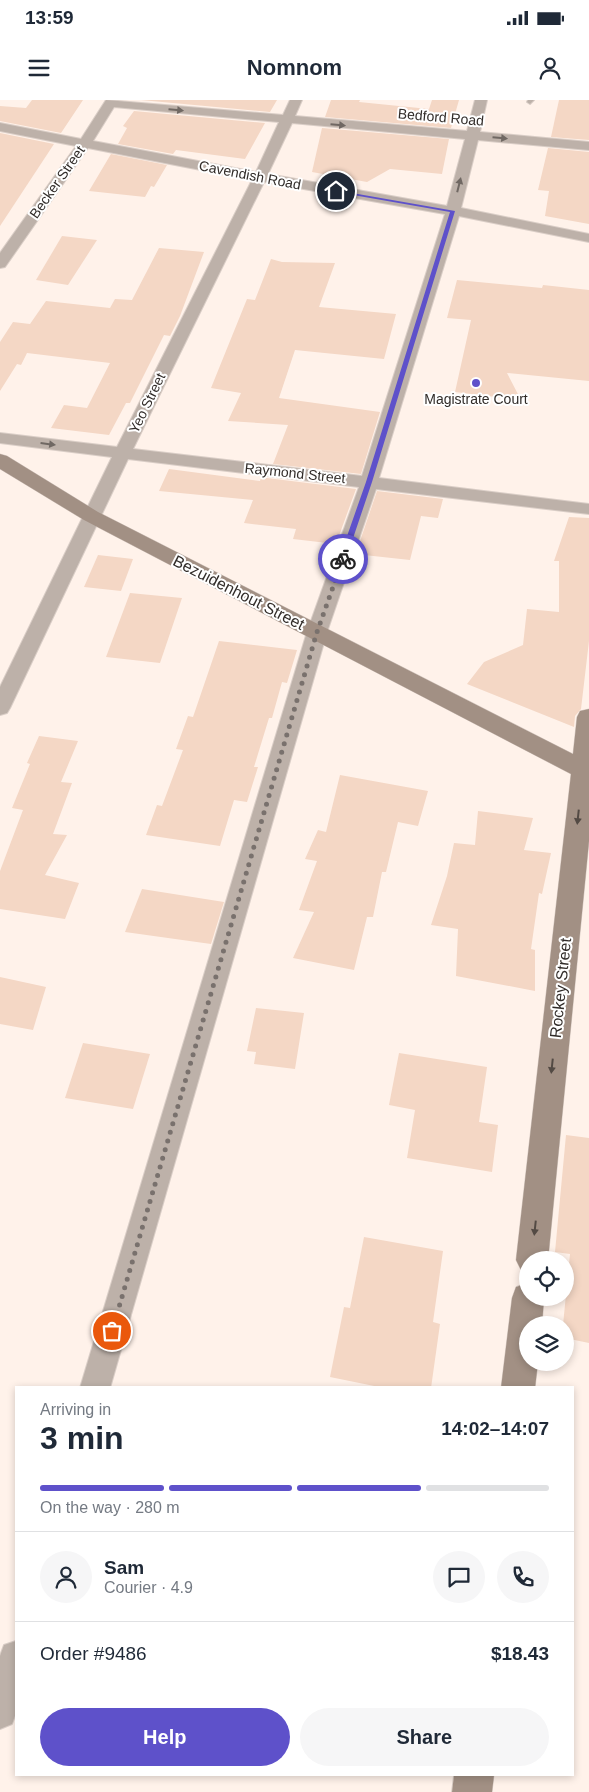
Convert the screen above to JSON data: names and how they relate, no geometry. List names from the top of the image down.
{
  "streets": {
    "street": [
      "Bedford Road",
      "Cavendish Road",
      "Becker Street",
      "Yeo Street",
      "Raymond Street",
      "Bezuidenhout Street",
      "Rockey Street"
    ]
  },
  "crossings": [
    ["Bedford Road", "Becker Street"],
    ["Bedford Road", "Yeo Street"],
    ["Cavendish Road", "Becker Street"],
    ["Cavendish Road", "Yeo Street"],
    ["Yeo Street", "Raymond Street"],
    ["Yeo Street", "Bezuidenhout Street"],
    ["Bezuidenhout Street", "Rockey Street"]
  ],
  "one_way": ["Bedford Road", "Rockey Street"],
  "places": ["Magistrate Court"],
  "page": {
    "status": "13:59",
    "header": "Nomnom",
    "heading": ["3 min", "Arriving in", "14:02–14:07"],
    "panel": [
      "Sam",
      "Courier · 4.9",
      "Order #9486",
      "$18.43"
    ],
    "bar": "On the way · 280 m",
    "buttons": ["Help", "Share"]
  }
}
